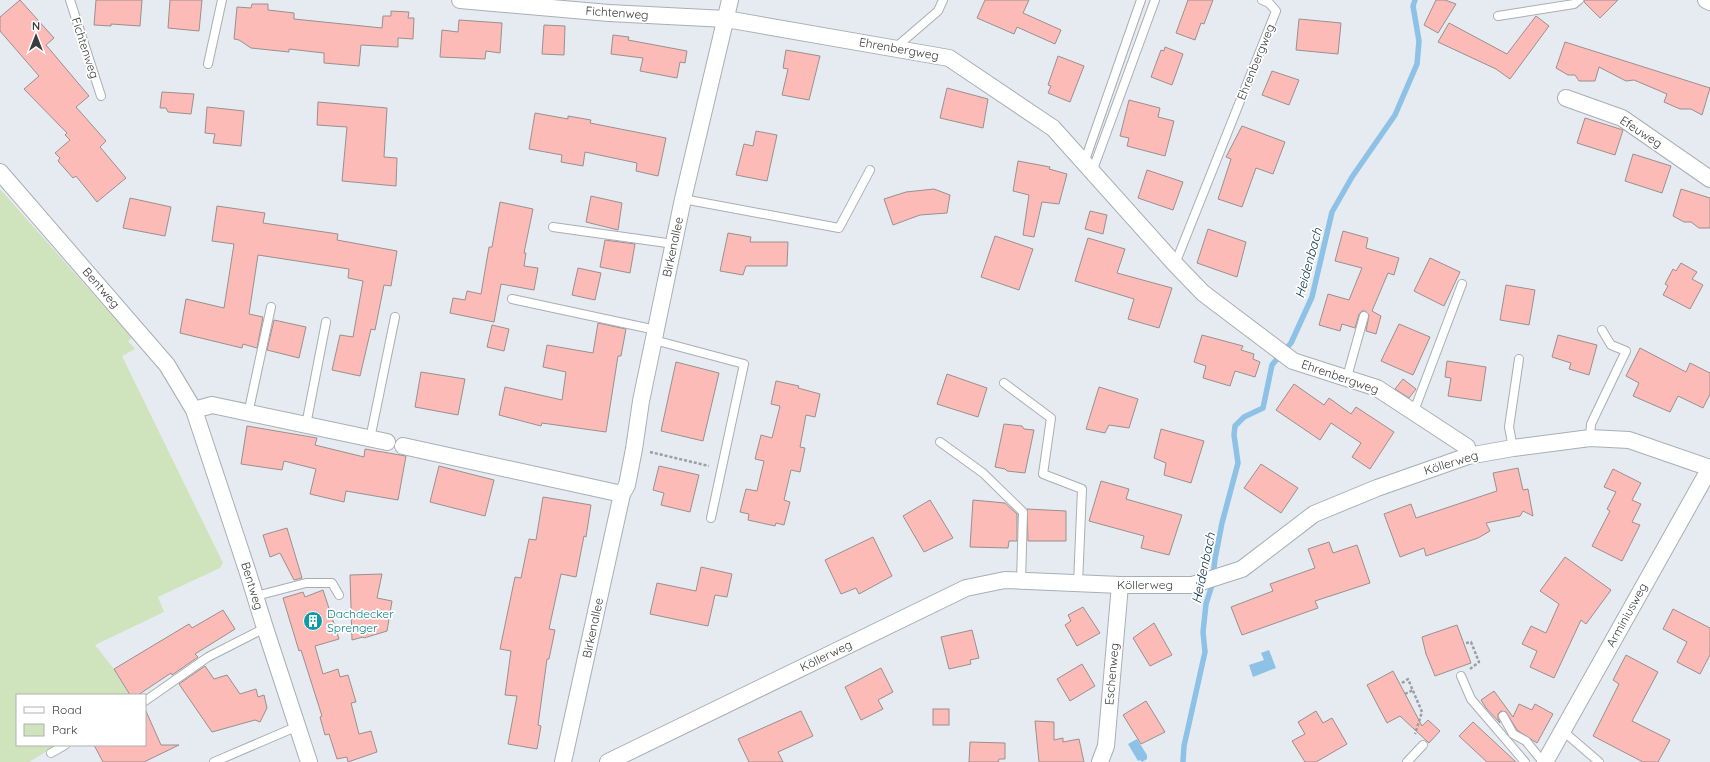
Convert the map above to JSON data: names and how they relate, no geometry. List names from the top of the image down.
{
  "streets": {
    "street": [
      "Fichtenweg",
      "Ehrenbergweg",
      "Efeuweg",
      "Birkenallee",
      "Bentweg",
      "Köllerweg",
      "Arminiusweg",
      "Eschenweg"
    ]
  },
  "crossings": [
    ["Fichtenweg", "Ehrenbergweg"],
    ["Fichtenweg", "Birkenallee"],
    ["Ehrenbergweg", "Birkenallee"],
    ["Ehrenbergweg", "Köllerweg"],
    ["Köllerweg", "Arminiusweg"],
    ["Köllerweg", "Eschenweg"]
  ],
  "water": ["Heidenbach"],
  "places": {
    "building": ["Dachdecker Sprenger"]
  },
  "legend": ["Road", "Park"],
  "north": "top"
}
